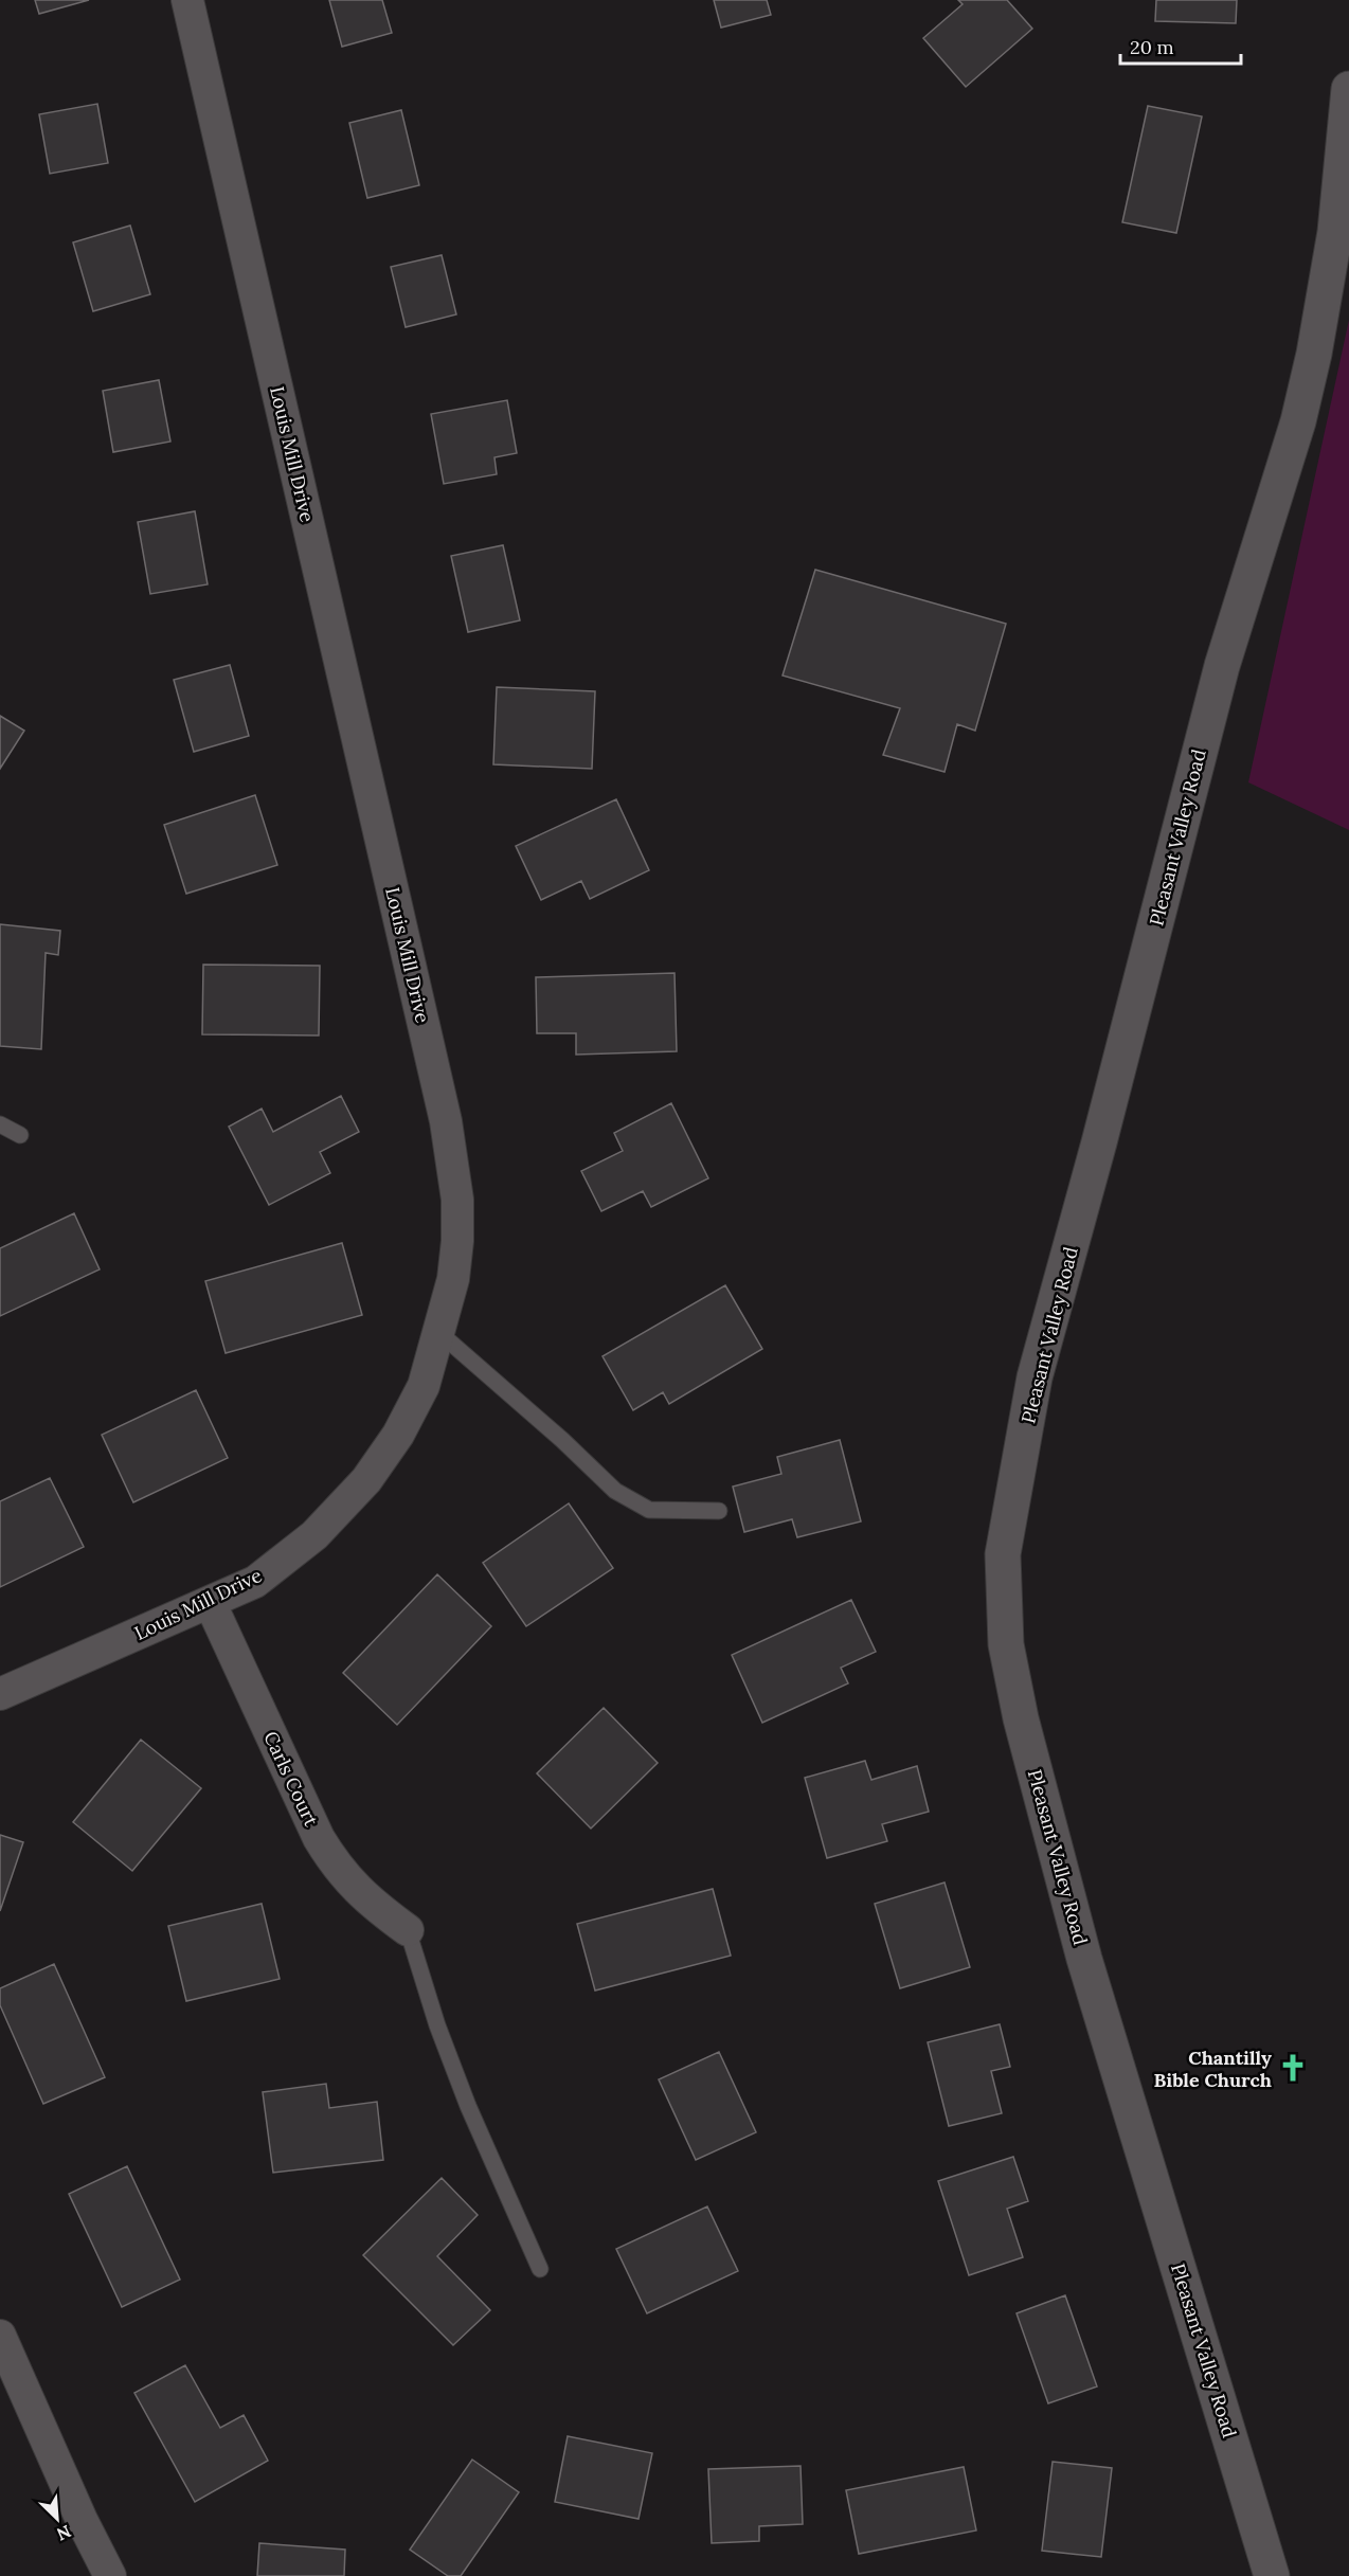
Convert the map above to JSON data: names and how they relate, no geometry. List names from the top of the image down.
{
  "streets": {
    "main road": ["Pleasant Valley Road"],
    "street": ["Louis Mill Drive", "Carls Court"]
  },
  "crossings": [
    ["Louis Mill Drive", "Carls Court"]
  ],
  "places": {
    "church": ["Chantilly Bible Church"]
  },
  "scale_bar": "20 m",
  "north": "bottom right"
}
